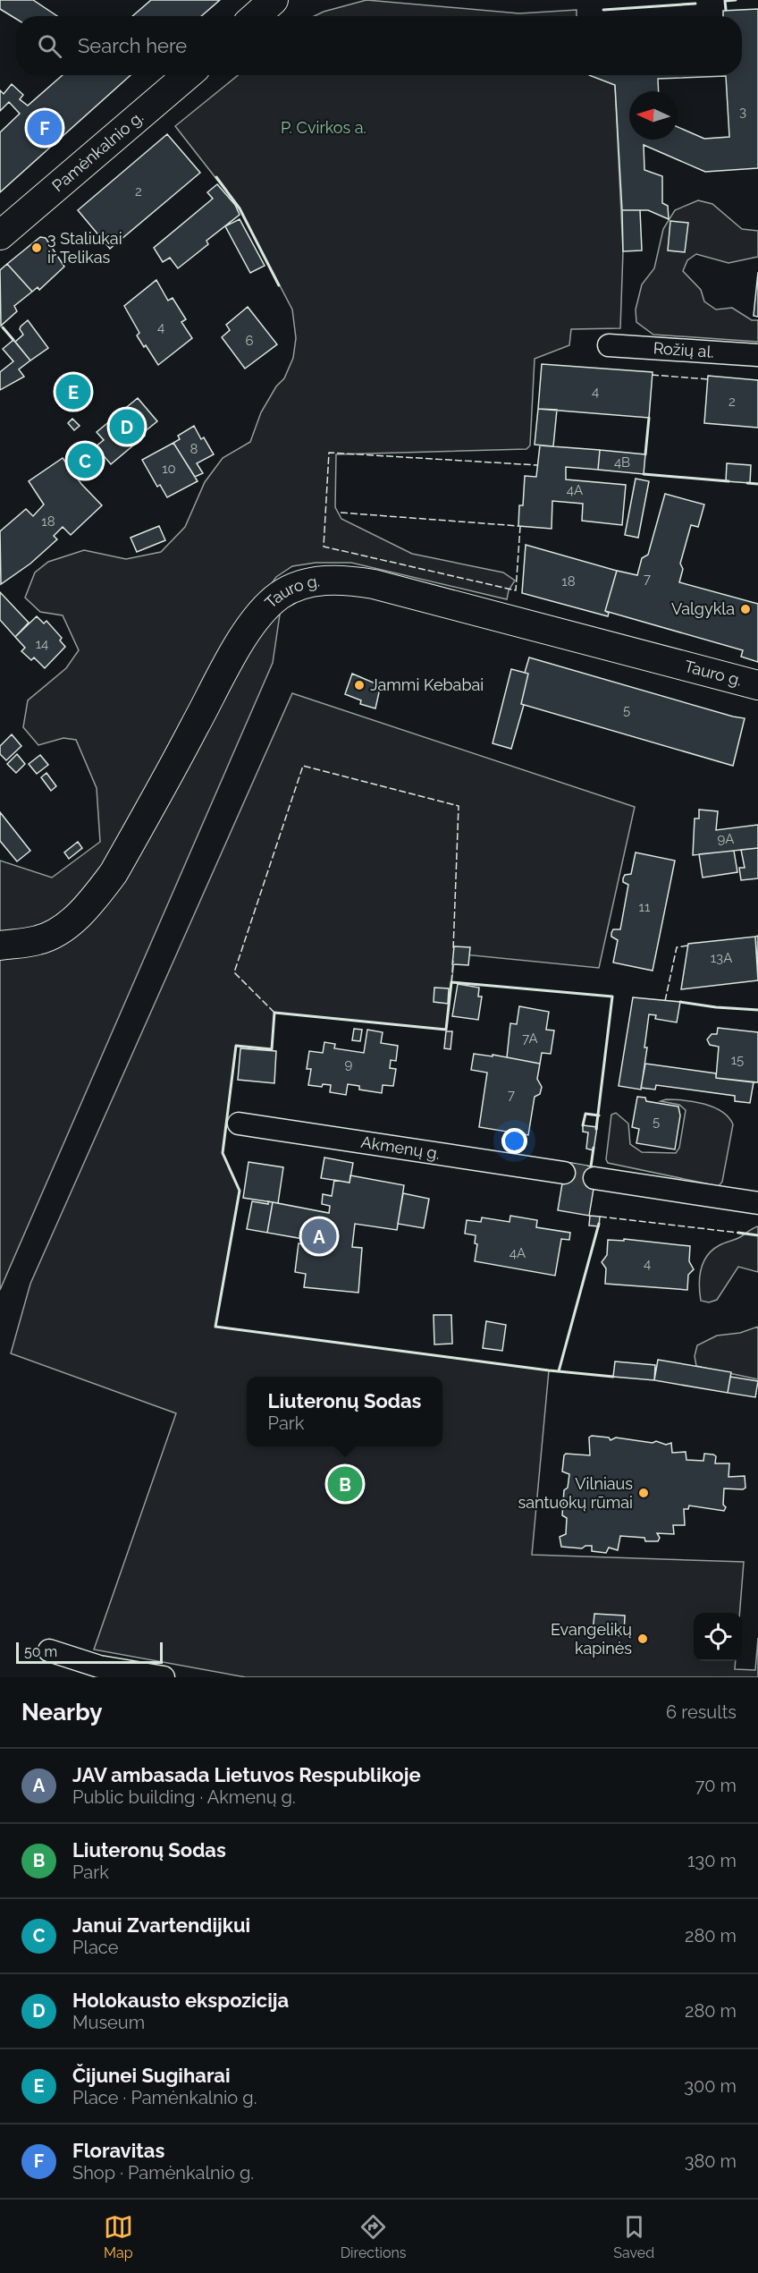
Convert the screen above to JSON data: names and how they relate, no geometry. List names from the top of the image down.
{
  "streets": {
    "main road": ["Pamėnkalnio g.", "Tauro g."],
    "street": ["Rožių al.", "Akmenų g."]
  },
  "parks": ["P. Cvirkos a."],
  "places": [
    "3 Staliukai ir Telikas",
    "Valgykla",
    "Jammi Kebabai",
    "Vilniaus santuokų rūmai",
    "Evangelikų kapinės"
  ],
  "house_numbers": [
    "3",
    "2",
    "4",
    "6",
    "4",
    "2",
    "8",
    "4B",
    "10",
    "4A",
    "18",
    "7",
    "18",
    "14",
    "5",
    "9A",
    "11",
    "13A",
    "7A",
    "15",
    "9",
    "7",
    "5",
    "4A",
    "4"
  ],
  "scale_bar": "50 m",
  "north": "left",
  "page": {
    "search": "Search here",
    "pins": [
      "F",
      "E",
      "D",
      "C",
      "A",
      "B"
    ],
    "popup": ["Liuteronų Sodas", "Park"],
    "scale": "50 m",
    "heading": ["Nearby", "6 results"],
    "list": [
      {
        "mark": "A",
        "name": "JAV ambasada Lietuvos Respublikoje",
        "note": "Public building · Akmenų g.",
        "value": "70 m"
      },
      {
        "mark": "B",
        "name": "Liuteronų Sodas",
        "note": "Park",
        "value": "130 m"
      },
      {
        "mark": "C",
        "name": "Janui Zvartendijkui",
        "note": "Place",
        "value": "280 m"
      },
      {
        "mark": "D",
        "name": "Holokausto ekspozicija",
        "note": "Museum",
        "value": "280 m"
      },
      {
        "mark": "E",
        "name": "Čijunei Sugiharai",
        "note": "Place · Pamėnkalnio g.",
        "value": "300 m"
      },
      {
        "mark": "F",
        "name": "Floravitas",
        "note": "Shop · Pamėnkalnio g.",
        "value": "380 m"
      }
    ],
    "nav": ["Map", "Directions", "Saved"]
  }
}
